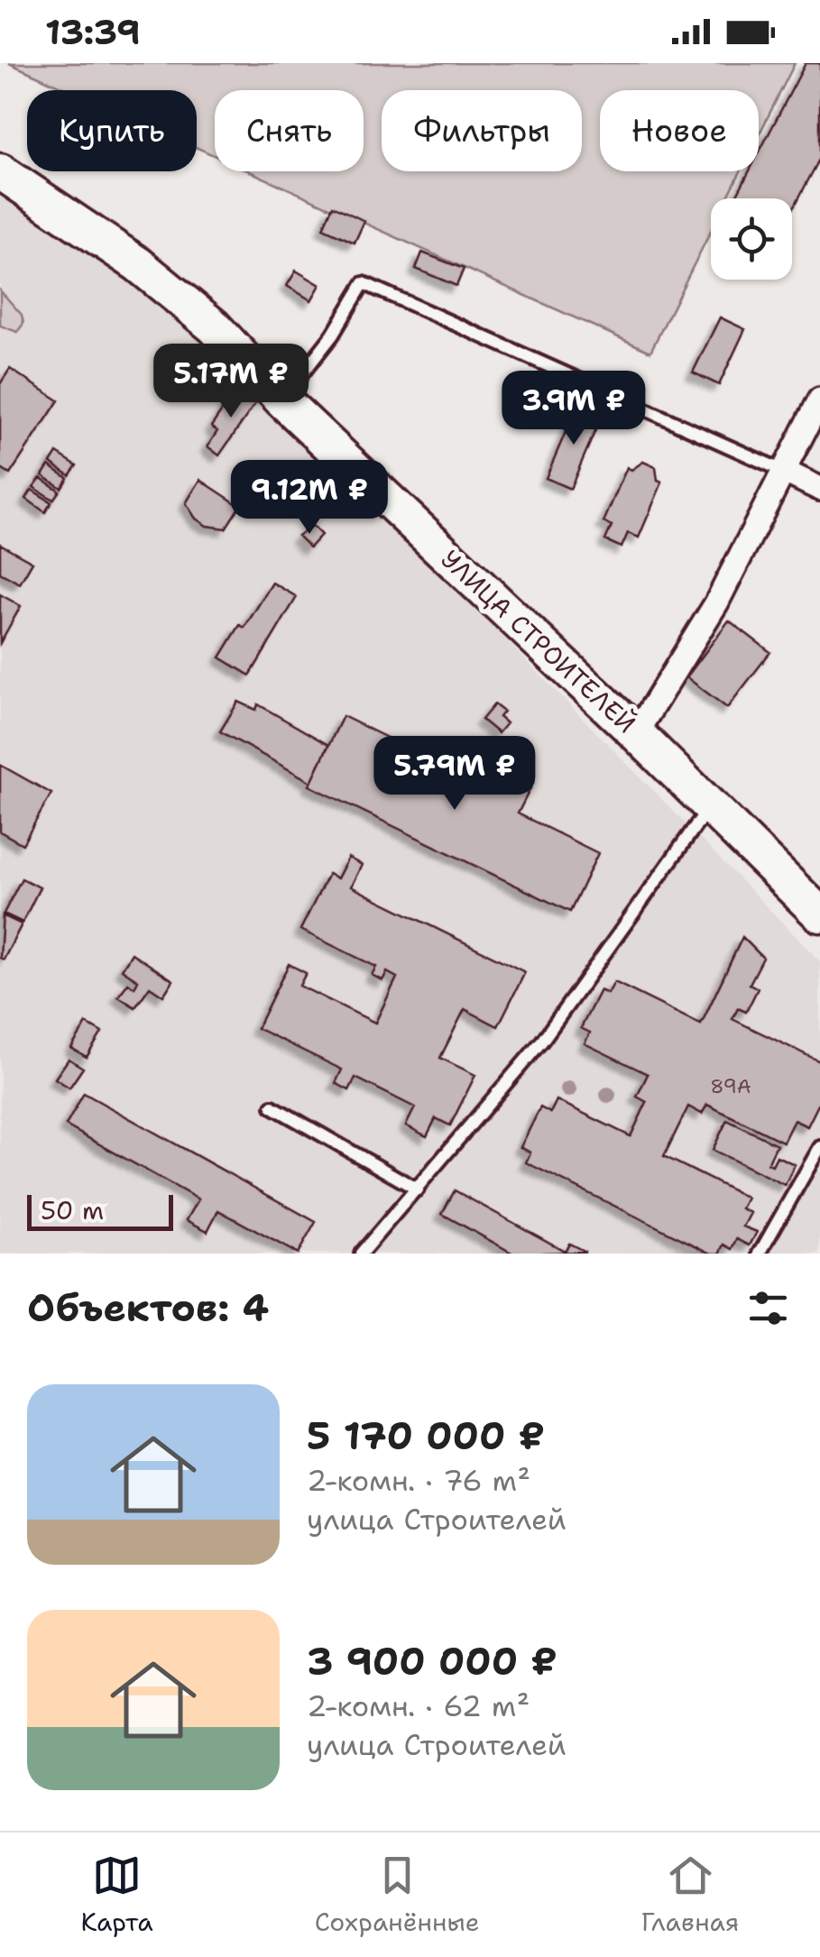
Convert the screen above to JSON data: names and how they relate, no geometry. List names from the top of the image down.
{
  "streets": {
    "main road": ["УЛИЦА СТРОИТЕЛЕЙ"]
  },
  "house_numbers": ["89А"],
  "scale_bar": "50 m",
  "page": {
    "status": "13:39",
    "chip": [
      "Купить",
      "Снять",
      "Фильтры",
      "Новое"
    ],
    "price": [
      "5.17M ₽",
      "3.9M ₽",
      "9.12M ₽",
      "5.79M ₽"
    ],
    "scale": "50 m",
    "heading": "Объектов: 4",
    "list": [
      {
        "name": "5 170 000 ₽",
        "note": "2-комн. · 76 m² · улица Строителей"
      },
      {
        "name": "3 900 000 ₽",
        "note": "2-комн. · 62 m² · улица Строителей"
      }
    ],
    "tabs": ["Карта", "Сохранённые", "Главная"]
  }
}
